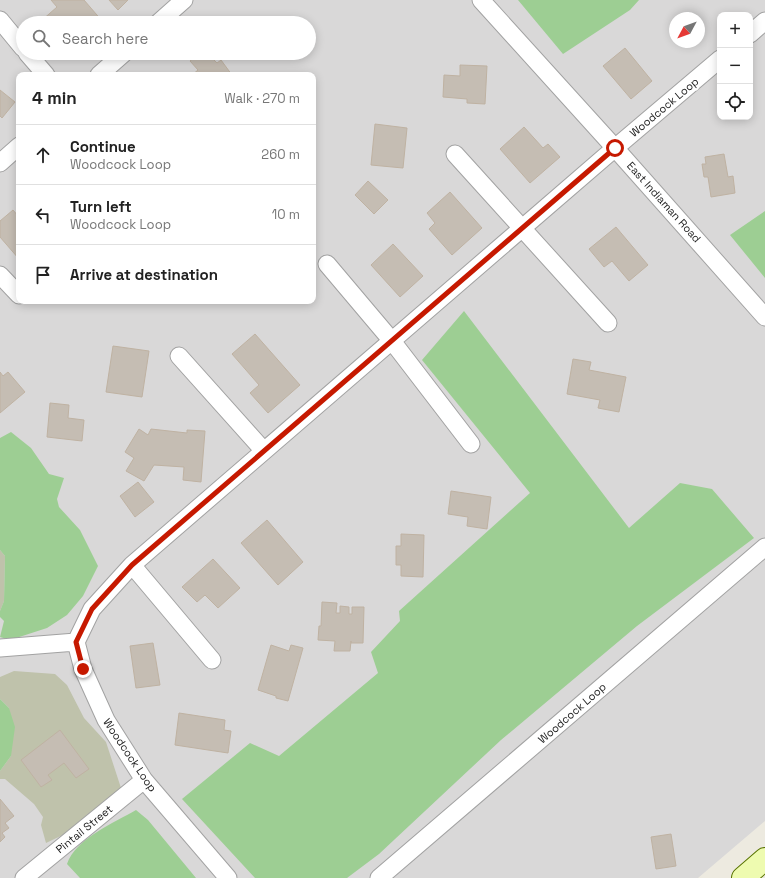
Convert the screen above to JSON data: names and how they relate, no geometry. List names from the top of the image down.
{
  "streets": {
    "street": ["Woodcock Loop", "East Indiaman Road", "Pintail Street"]
  },
  "crossings": [
    ["Woodcock Loop", "East Indiaman Road"],
    ["Woodcock Loop", "Pintail Street"]
  ],
  "north": "bottom left",
  "page": {
    "map_buttons": ["+", "−"],
    "search": "Search here",
    "heading": ["4 min", "Walk · 270 m"],
    "list": [
      ["Continue", "Woodcock Loop", "260 m"],
      ["Turn left", "Woodcock Loop", "10 m"],
      "Arrive at destination"
    ]
  }
}
